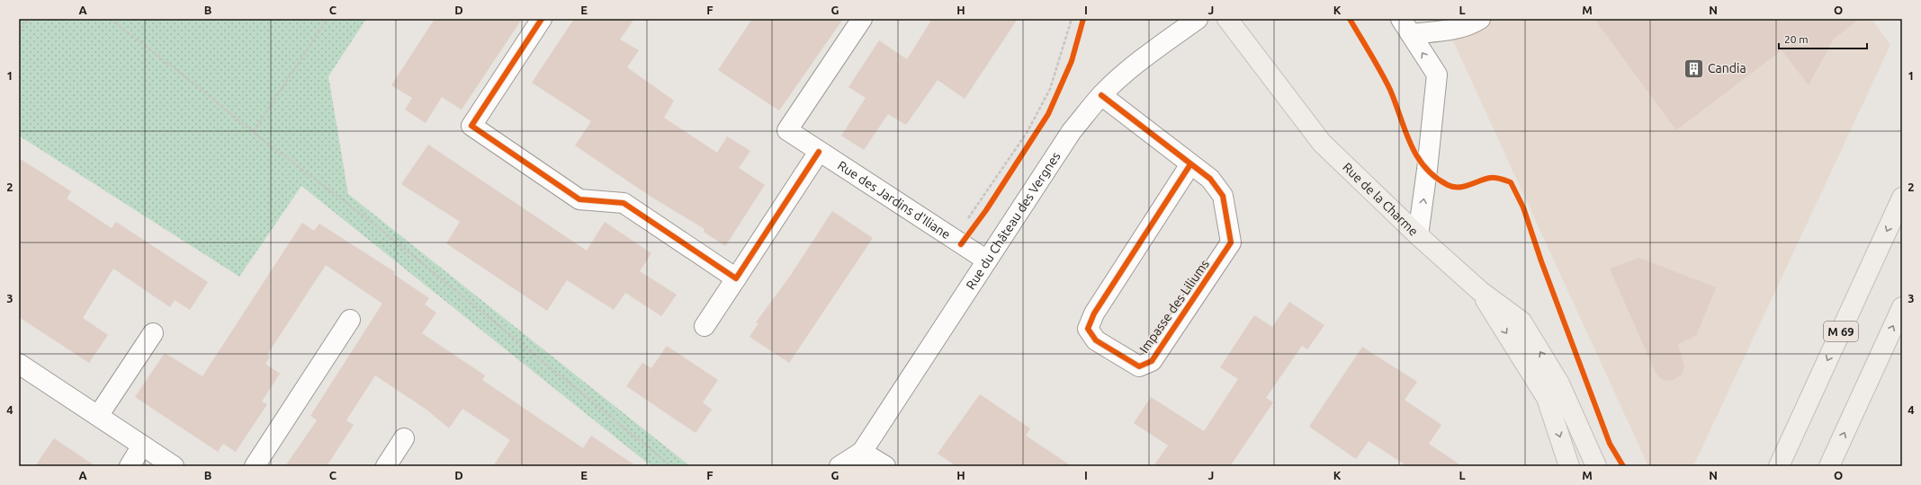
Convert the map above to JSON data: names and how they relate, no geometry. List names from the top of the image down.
{
  "streets": {
    "main road": ["Rue de la Charme", "M 69"],
    "street": ["Rue des Jardins d'Iliane", "Rue du Château des Vergnes", "Impasse des Liliums"]
  },
  "crossings": [
    ["Rue des Jardins d'Iliane", "Rue du Château des Vergnes"],
    ["Rue du Château des Vergnes", "Impasse des Liliums"]
  ],
  "one_way": ["Rue de la Charme"],
  "places": {
    "building": ["Candia"]
  },
  "scale_bar": "20 m",
  "grid": {
    "columns": [
      "A",
      "B",
      "C",
      "D",
      "E",
      "F",
      "G",
      "H",
      "I",
      "J",
      "K",
      "L",
      "M",
      "N",
      "O"
    ],
    "rows": [
      "1",
      "2",
      "3",
      "4"
    ]
  }
}
